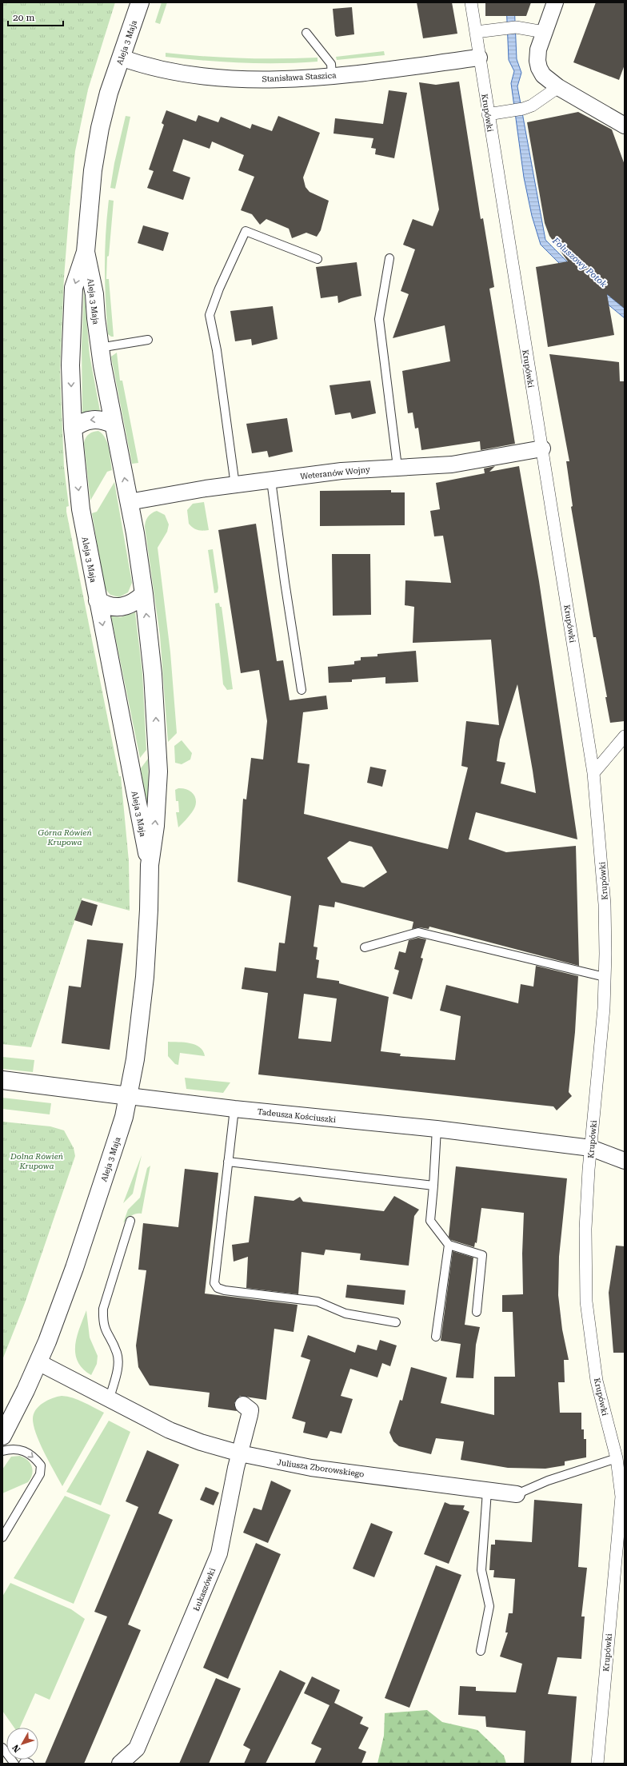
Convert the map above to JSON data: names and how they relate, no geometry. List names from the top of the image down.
{
  "streets": {
    "street": [
      "Aleja 3 Maja",
      "Stanisława Staszica",
      "Krupówki",
      "Weteranów Wojny",
      "Tadeusza Kościuszki",
      "Juliusza Zborowskiego",
      "Łukaszówki"
    ]
  },
  "crossings": [
    ["Aleja 3 Maja", "Stanisława Staszica"],
    ["Aleja 3 Maja", "Weteranów Wojny"],
    ["Aleja 3 Maja", "Tadeusza Kościuszki"],
    ["Aleja 3 Maja", "Juliusza Zborowskiego"],
    ["Stanisława Staszica", "Krupówki"],
    ["Krupówki", "Weteranów Wojny"],
    ["Krupówki", "Tadeusza Kościuszki"],
    ["Krupówki", "Juliusza Zborowskiego"],
    ["Juliusza Zborowskiego", "Łukaszówki"]
  ],
  "water": ["Foluszowy Potok"],
  "parks": ["Górna Rówień Krupowa", "Dolna Rówień Krupowa"],
  "scale_bar": "20 m",
  "north": "bottom left"
}
